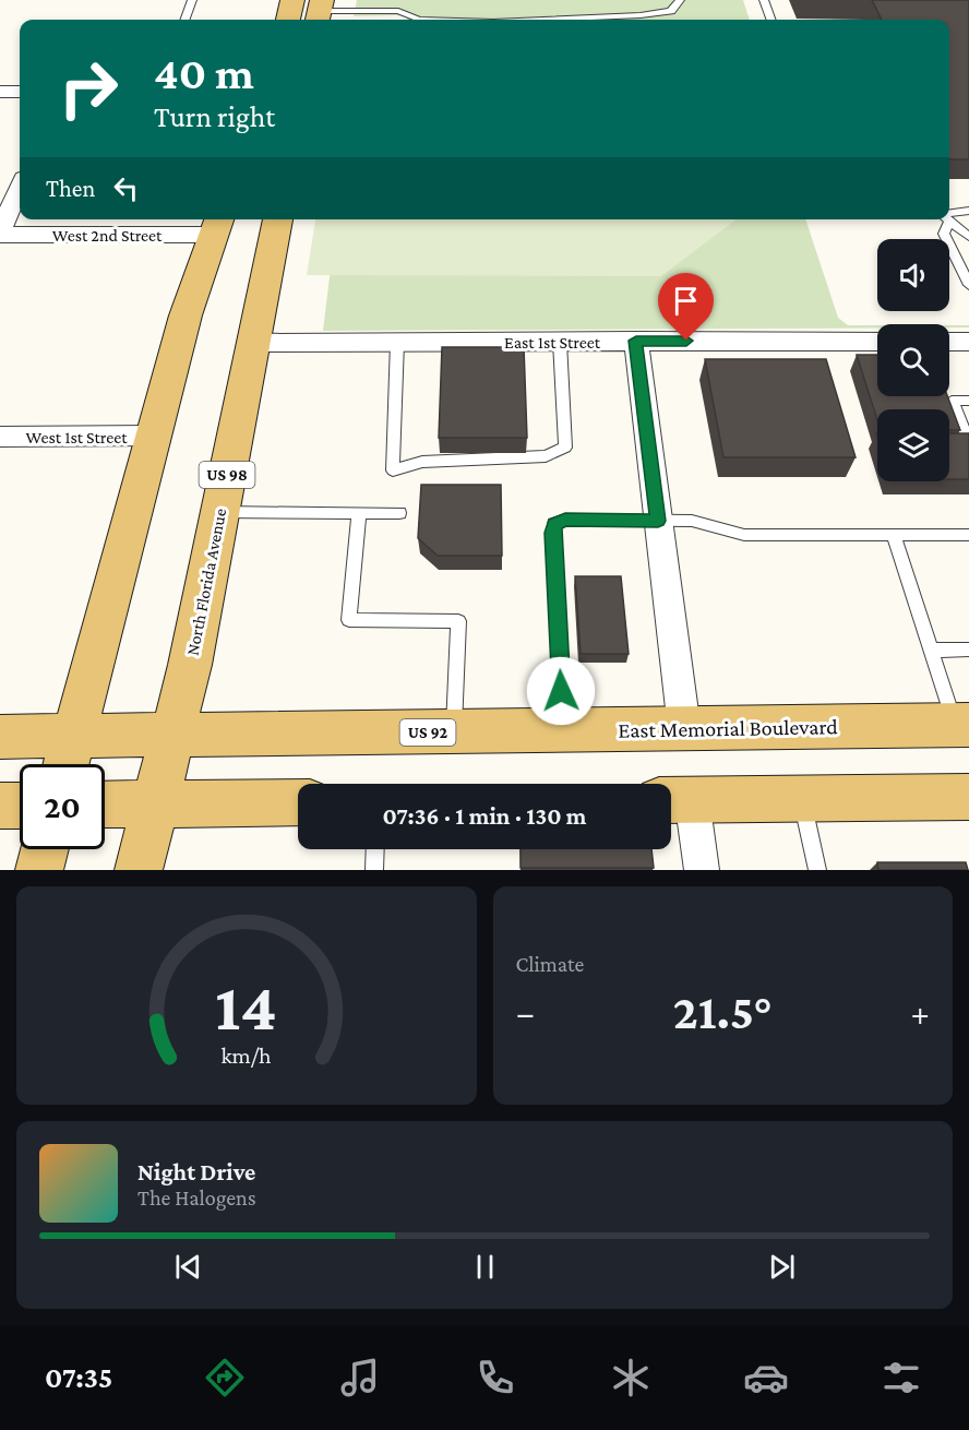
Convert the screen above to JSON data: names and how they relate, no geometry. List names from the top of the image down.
{
  "streets": {
    "main road": [
      "US 98",
      "North Florida Avenue",
      "East Memorial Boulevard",
      "US 92"
    ],
    "street": ["West 2nd Street", "East 1st Street", "West 1st Street"]
  },
  "crossings": [
    ["East 1st Street", "North Florida Avenue"],
    ["North Florida Avenue", "East Memorial Boulevard"],
    ["North Florida Avenue", "US 92"],
    ["East Memorial Boulevard", "US 92"]
  ],
  "page": {
    "turn": ["40 m", "Turn right"],
    "then": "Then",
    "limit": "20",
    "trip": "07:36 · 1 min · 130 m",
    "tile": "Climate",
    "heat": ["−", "21.5°", "+"],
    "song": ["Night Drive", "The Halogens"],
    "tabs": "07:35",
    "gauge": ["14", "km/h"]
  }
}
